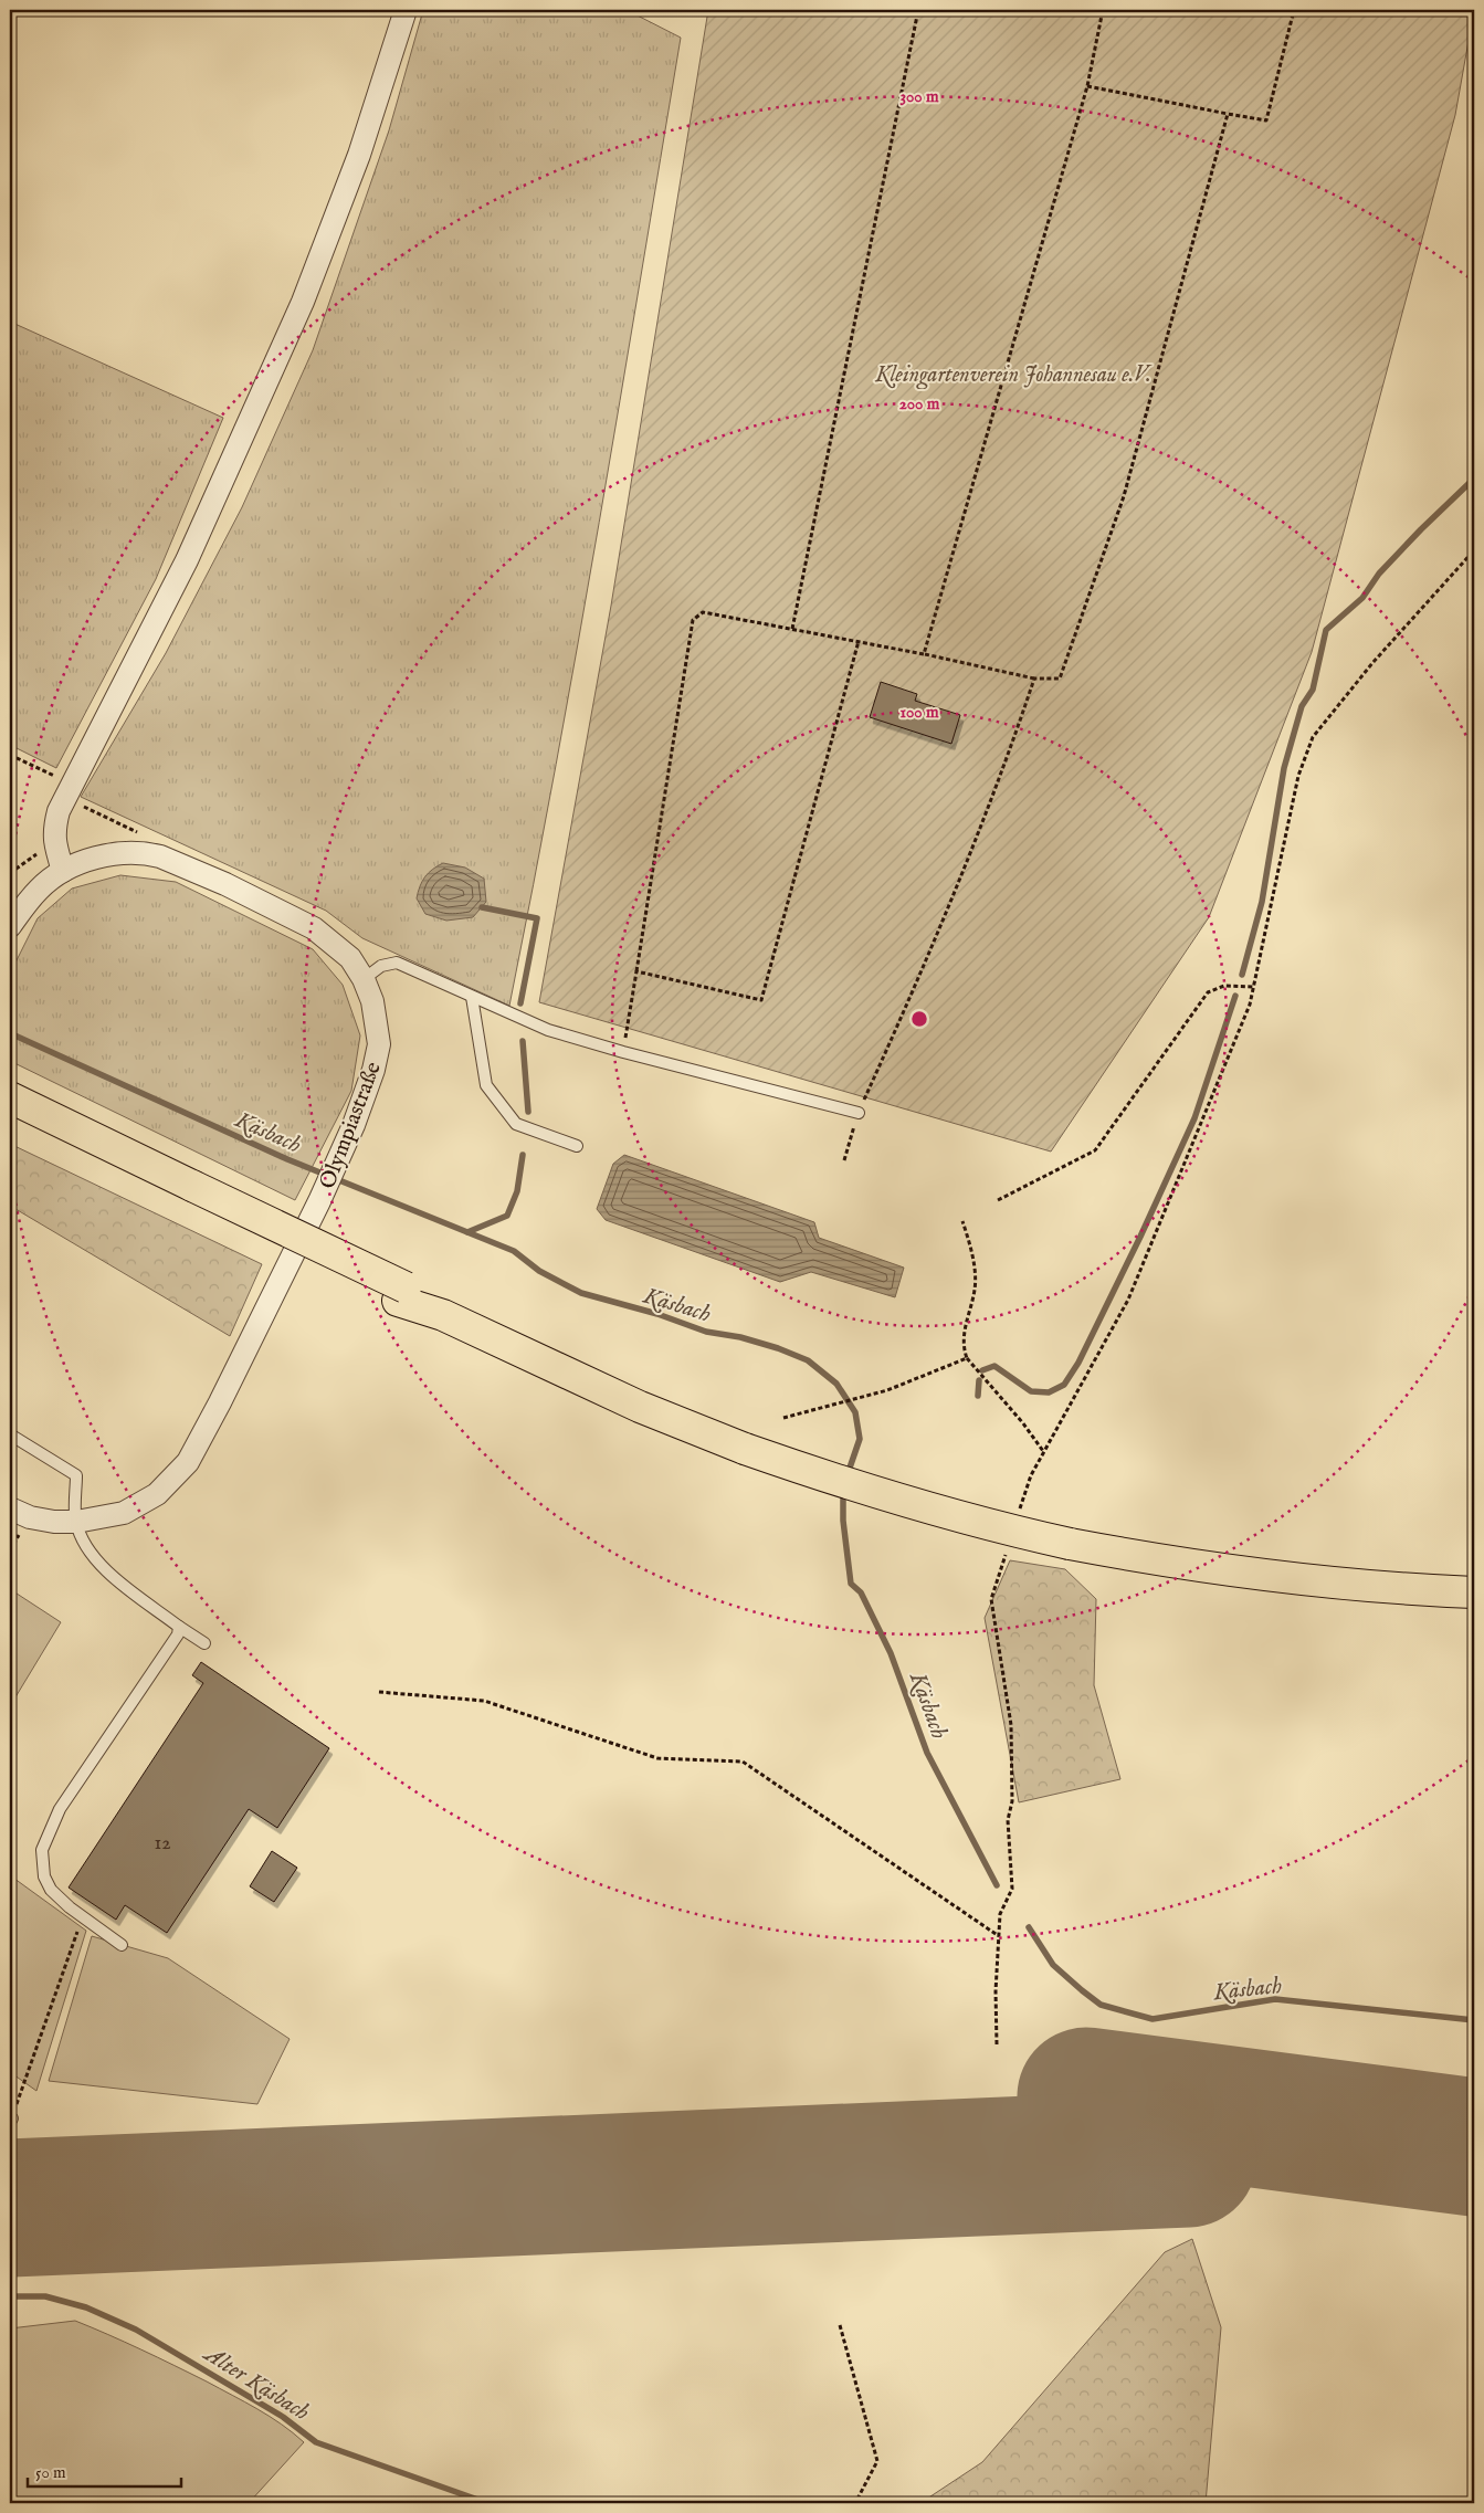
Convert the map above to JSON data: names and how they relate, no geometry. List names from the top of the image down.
{
  "streets": {
    "street": ["Olympiastraße"]
  },
  "water": ["Käsbach", "Alter Käsbach"],
  "parks": ["Kleingartenverein Johannesau e.V."],
  "house_numbers": ["12"],
  "scale_bar": "50 m",
  "rings": ["300 m", "200 m", "100 m"]
}
